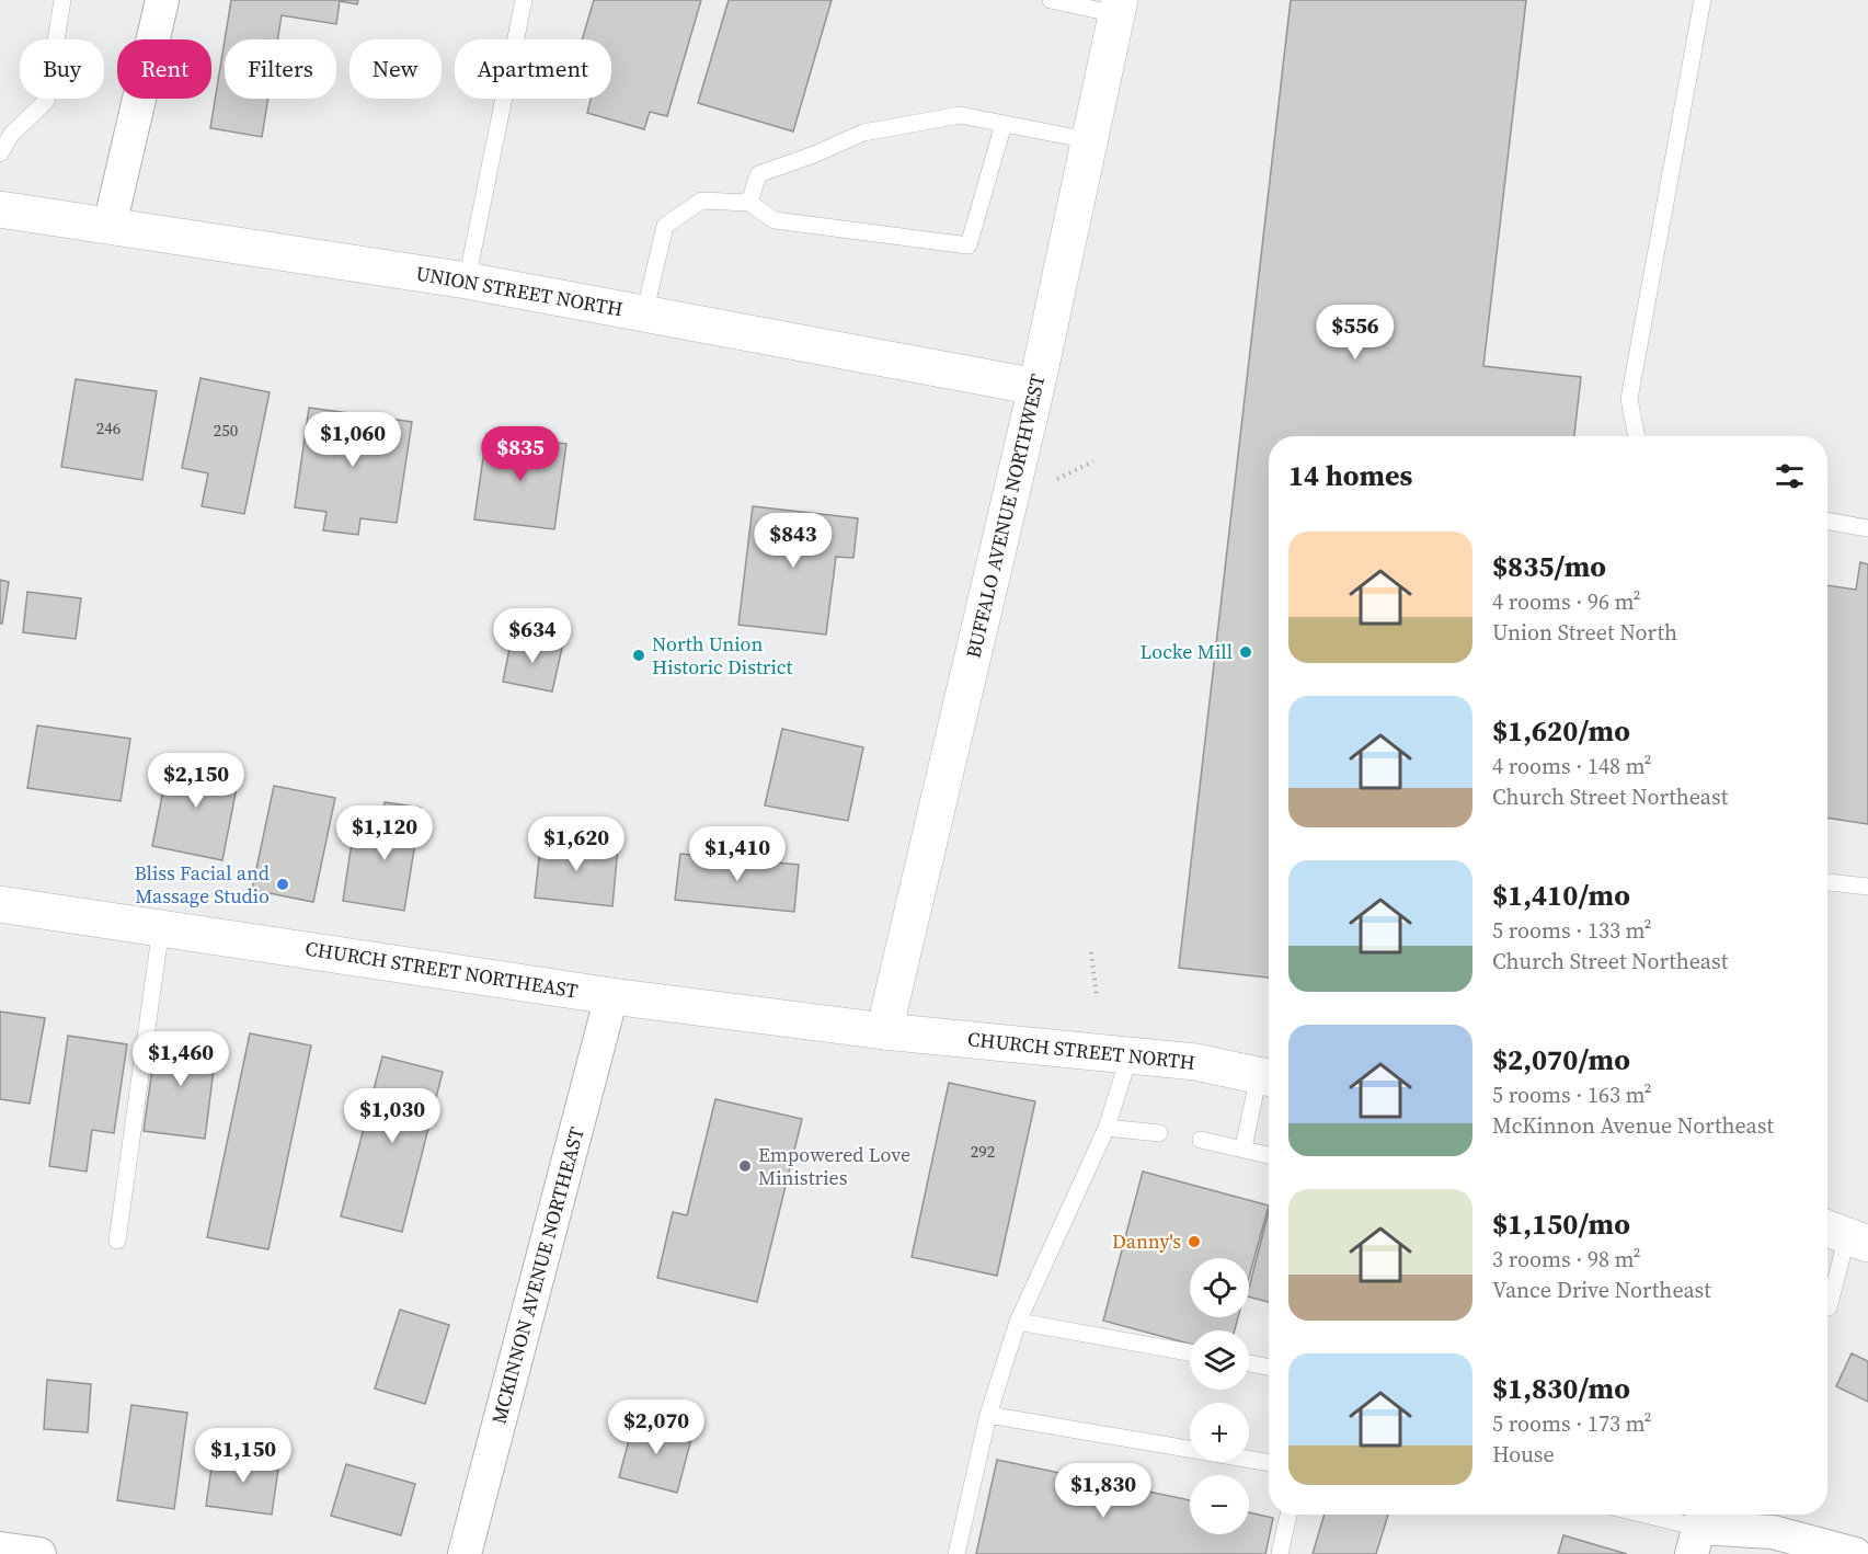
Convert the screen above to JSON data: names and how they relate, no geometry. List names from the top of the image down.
{
  "streets": {
    "street": [
      "UNION STREET NORTH",
      "BUFFALO AVENUE NORTHWEST",
      "CHURCH STREET NORTHEAST",
      "CHURCH STREET NORTH",
      "MCKINNON AVENUE NORTHEAST"
    ]
  },
  "crossings": [
    ["UNION STREET NORTH", "BUFFALO AVENUE NORTHWEST"],
    ["BUFFALO AVENUE NORTHWEST", "CHURCH STREET NORTHEAST"],
    ["BUFFALO AVENUE NORTHWEST", "CHURCH STREET NORTH"],
    ["CHURCH STREET NORTHEAST", "CHURCH STREET NORTH"],
    ["CHURCH STREET NORTHEAST", "MCKINNON AVENUE NORTHEAST"]
  ],
  "places": [
    "Locke Mill",
    "North Union Historic District",
    "Bliss Facial and Massage Studio",
    "Empowered Love Ministries",
    "Danny's"
  ],
  "house_numbers": ["246", "250", "292"],
  "page": {
    "chip": [
      "Buy",
      "Rent",
      "Filters",
      "New",
      "Apartment"
    ],
    "price": [
      "$556",
      "$1,060",
      "$835",
      "$843",
      "$634",
      "$2,150",
      "$1,120",
      "$1,620",
      "$1,410",
      "$1,460",
      "$1,030",
      "$2,070",
      "$1,150",
      "$1,830"
    ],
    "heading": "14 homes",
    "list": [
      {
        "name": "$835/mo",
        "note": "4 rooms · 96 m² · Union Street North"
      },
      {
        "name": "$1,620/mo",
        "note": "4 rooms · 148 m² · Church Street Northeast"
      },
      {
        "name": "$1,410/mo",
        "note": "5 rooms · 133 m² · Church Street Northeast"
      },
      {
        "name": "$2,070/mo",
        "note": "5 rooms · 163 m² · McKinnon Avenue Northeast"
      },
      {
        "name": "$1,150/mo",
        "note": "3 rooms · 98 m² · Vance Drive Northeast"
      },
      {
        "name": "$1,830/mo",
        "note": "5 rooms · 173 m² · House"
      }
    ],
    "map_buttons": ["+", "−"]
  }
}
